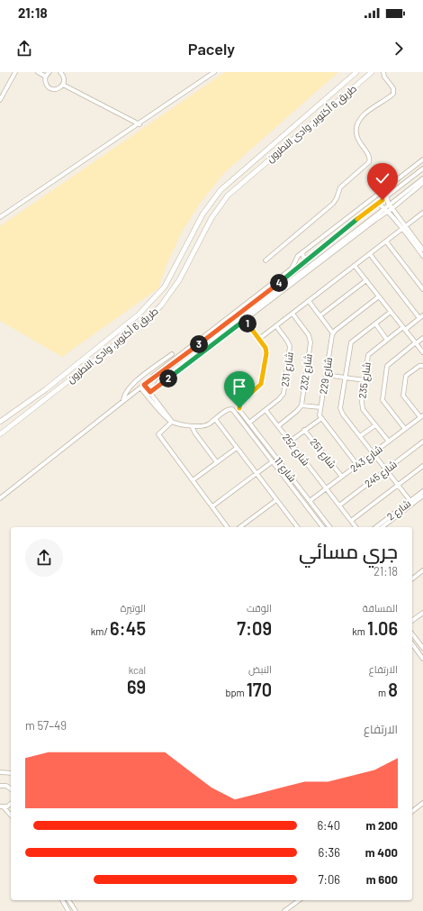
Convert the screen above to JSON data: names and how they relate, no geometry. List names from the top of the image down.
{
  "streets": {
    "street": [
      "طريق 6 أكتوبر, وادى النطرون",
      "شارع 231",
      "شارع 232",
      "شارع 229",
      "شارع 235",
      "شارع 252",
      "شارع 251",
      "شارع 243",
      "شارع 11",
      "شارع 245",
      "شارع 2"
    ]
  },
  "crossings": [
    ["شارع 231", "شارع 252"],
    ["شارع 231", "شارع 11"],
    ["شارع 235", "شارع 243"],
    ["شارع 252", "شارع 243"],
    ["شارع 252", "شارع 245"],
    ["شارع 251", "شارع 243"],
    ["شارع 243", "شارع 11"]
  ],
  "page": {
    "status": "21:18",
    "header": "Pacely",
    "pins": [
      "4",
      "1",
      "3",
      "2"
    ],
    "heading": ["جري مسائي", "21:18"],
    "stats": [
      ["المسافة", "1.06 km"],
      ["الوقت", "7:09"],
      ["الوتيرة", "6:45 /km"],
      ["الارتفاع", "8 m"],
      ["النبض", "170 bpm"],
      ["kcal", "69"]
    ],
    "chart": ["الارتفاع", "49–57 m"],
    "list": [
      {
        "name": "200 m",
        "note": "6:40"
      },
      {
        "name": "400 m",
        "note": "6:36"
      },
      {
        "name": "600 m",
        "note": "7:06"
      }
    ]
  }
}
